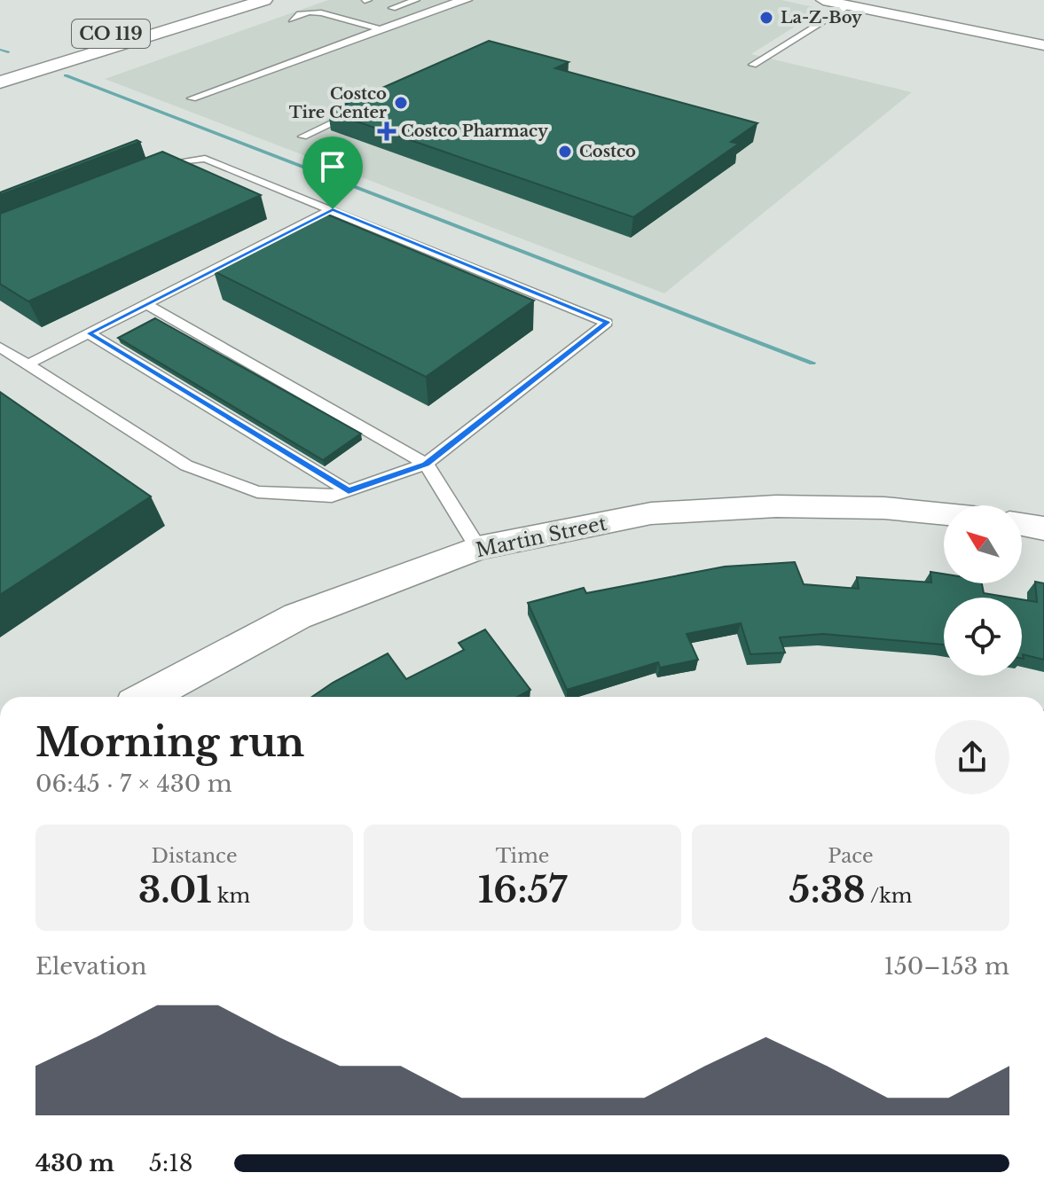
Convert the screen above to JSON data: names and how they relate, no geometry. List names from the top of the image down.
{
  "streets": {
    "highway": ["CO 119"],
    "street": ["Martin Street"]
  },
  "places": {
    "other": ["La-Z-Boy", "Costco Tire Center", "Costco"],
    "health": ["Costco Pharmacy"]
  },
  "north": "top left",
  "page": {
    "heading": ["Morning run", "06:45 · 7 × 430 m"],
    "stats": [
      ["Distance", "3.01 km"],
      ["Time", "16:57"],
      ["Pace", "5:38 /km"]
    ],
    "chart": ["Elevation", "150–153 m"],
    "list": [
      {
        "name": "430 m",
        "note": "5:18"
      }
    ]
  }
}
